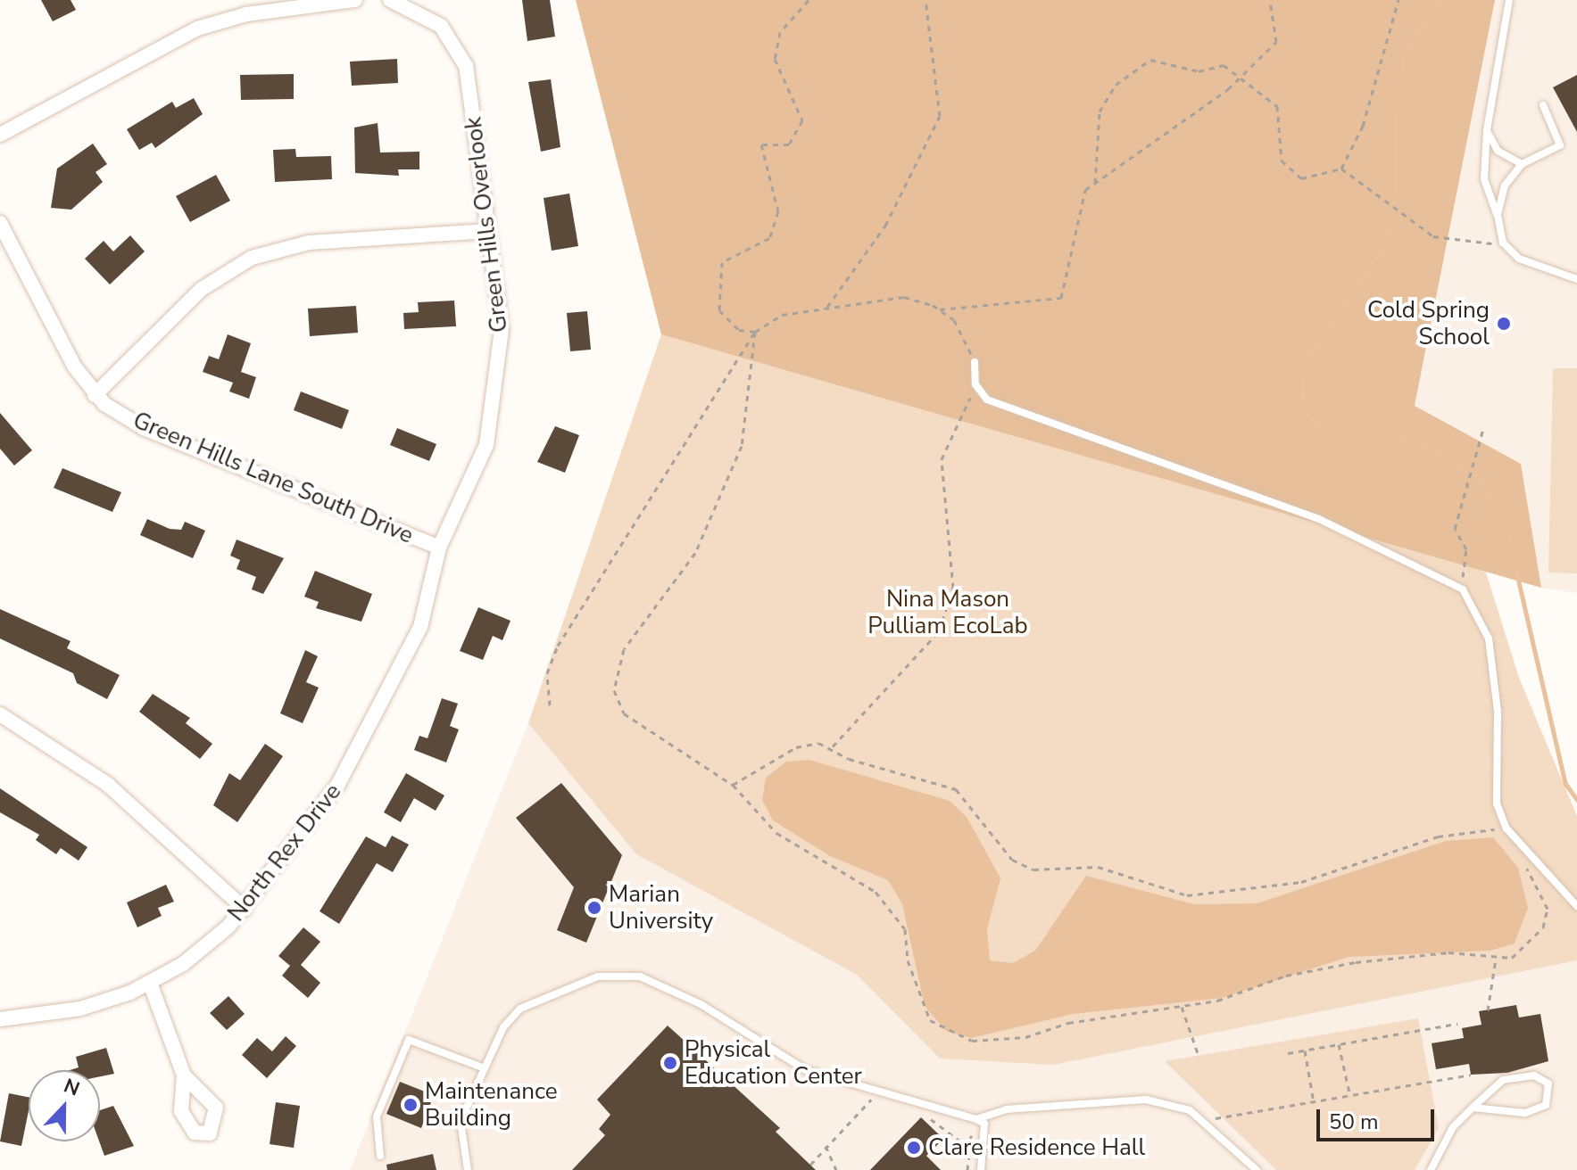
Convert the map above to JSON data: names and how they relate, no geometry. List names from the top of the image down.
{
  "streets": {
    "street": ["Green Hills Overlook", "Green Hills Lane South Drive", "North Rex Drive"]
  },
  "crossings": [
    ["Green Hills Overlook", "Green Hills Lane South Drive"],
    ["Green Hills Overlook", "North Rex Drive"],
    ["Green Hills Lane South Drive", "North Rex Drive"]
  ],
  "parks": ["Nina Mason Pulliam EcoLab"],
  "places": [
    "Cold Spring School",
    "Marian University",
    "Physical Education Center",
    "Maintenance Building",
    "Clare Residence Hall"
  ],
  "scale_bar": "50 m",
  "north": "top"
}
